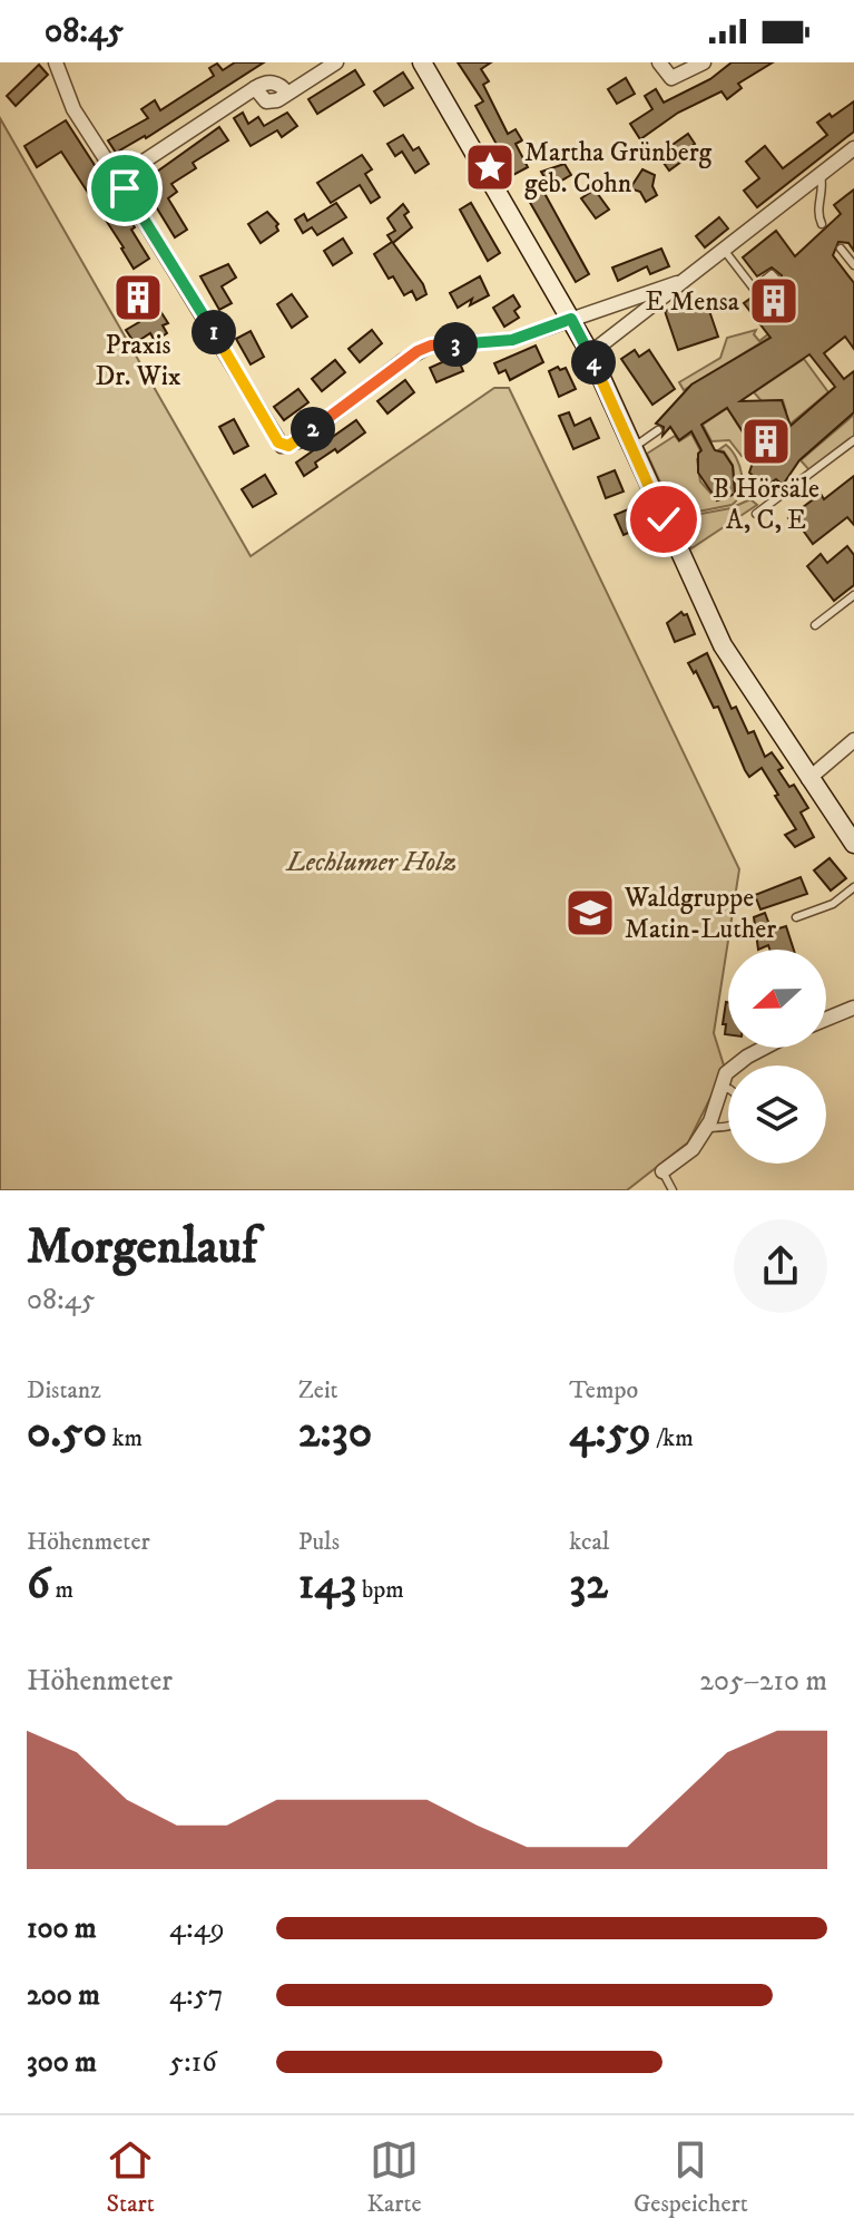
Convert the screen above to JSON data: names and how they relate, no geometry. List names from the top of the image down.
{
  "parks": ["Lechlumer Holz"],
  "places": {
    "place": ["Martha Grünberg geb. Cohn"],
    "building": ["Praxis Dr. Wix", "E Mensa", "B Hörsäle A, C, E"],
    "school or university": ["Waldgruppe Matin-Luther"]
  },
  "north": "left",
  "page": {
    "status": "08:45",
    "pins": [
      "1",
      "3",
      "4",
      "2"
    ],
    "heading": ["Morgenlauf", "08:45"],
    "stats": [
      ["Distanz", "0.50 km"],
      ["Zeit", "2:30"],
      ["Tempo", "4:59 /km"],
      ["Höhenmeter", "6 m"],
      ["Puls", "143 bpm"],
      ["kcal", "32"]
    ],
    "chart": ["Höhenmeter", "205–210 m"],
    "list": [
      {
        "name": "100 m",
        "note": "4:49"
      },
      {
        "name": "200 m",
        "note": "4:57"
      },
      {
        "name": "300 m",
        "note": "5:16"
      }
    ],
    "tabs": ["Start", "Karte", "Gespeichert"]
  }
}
